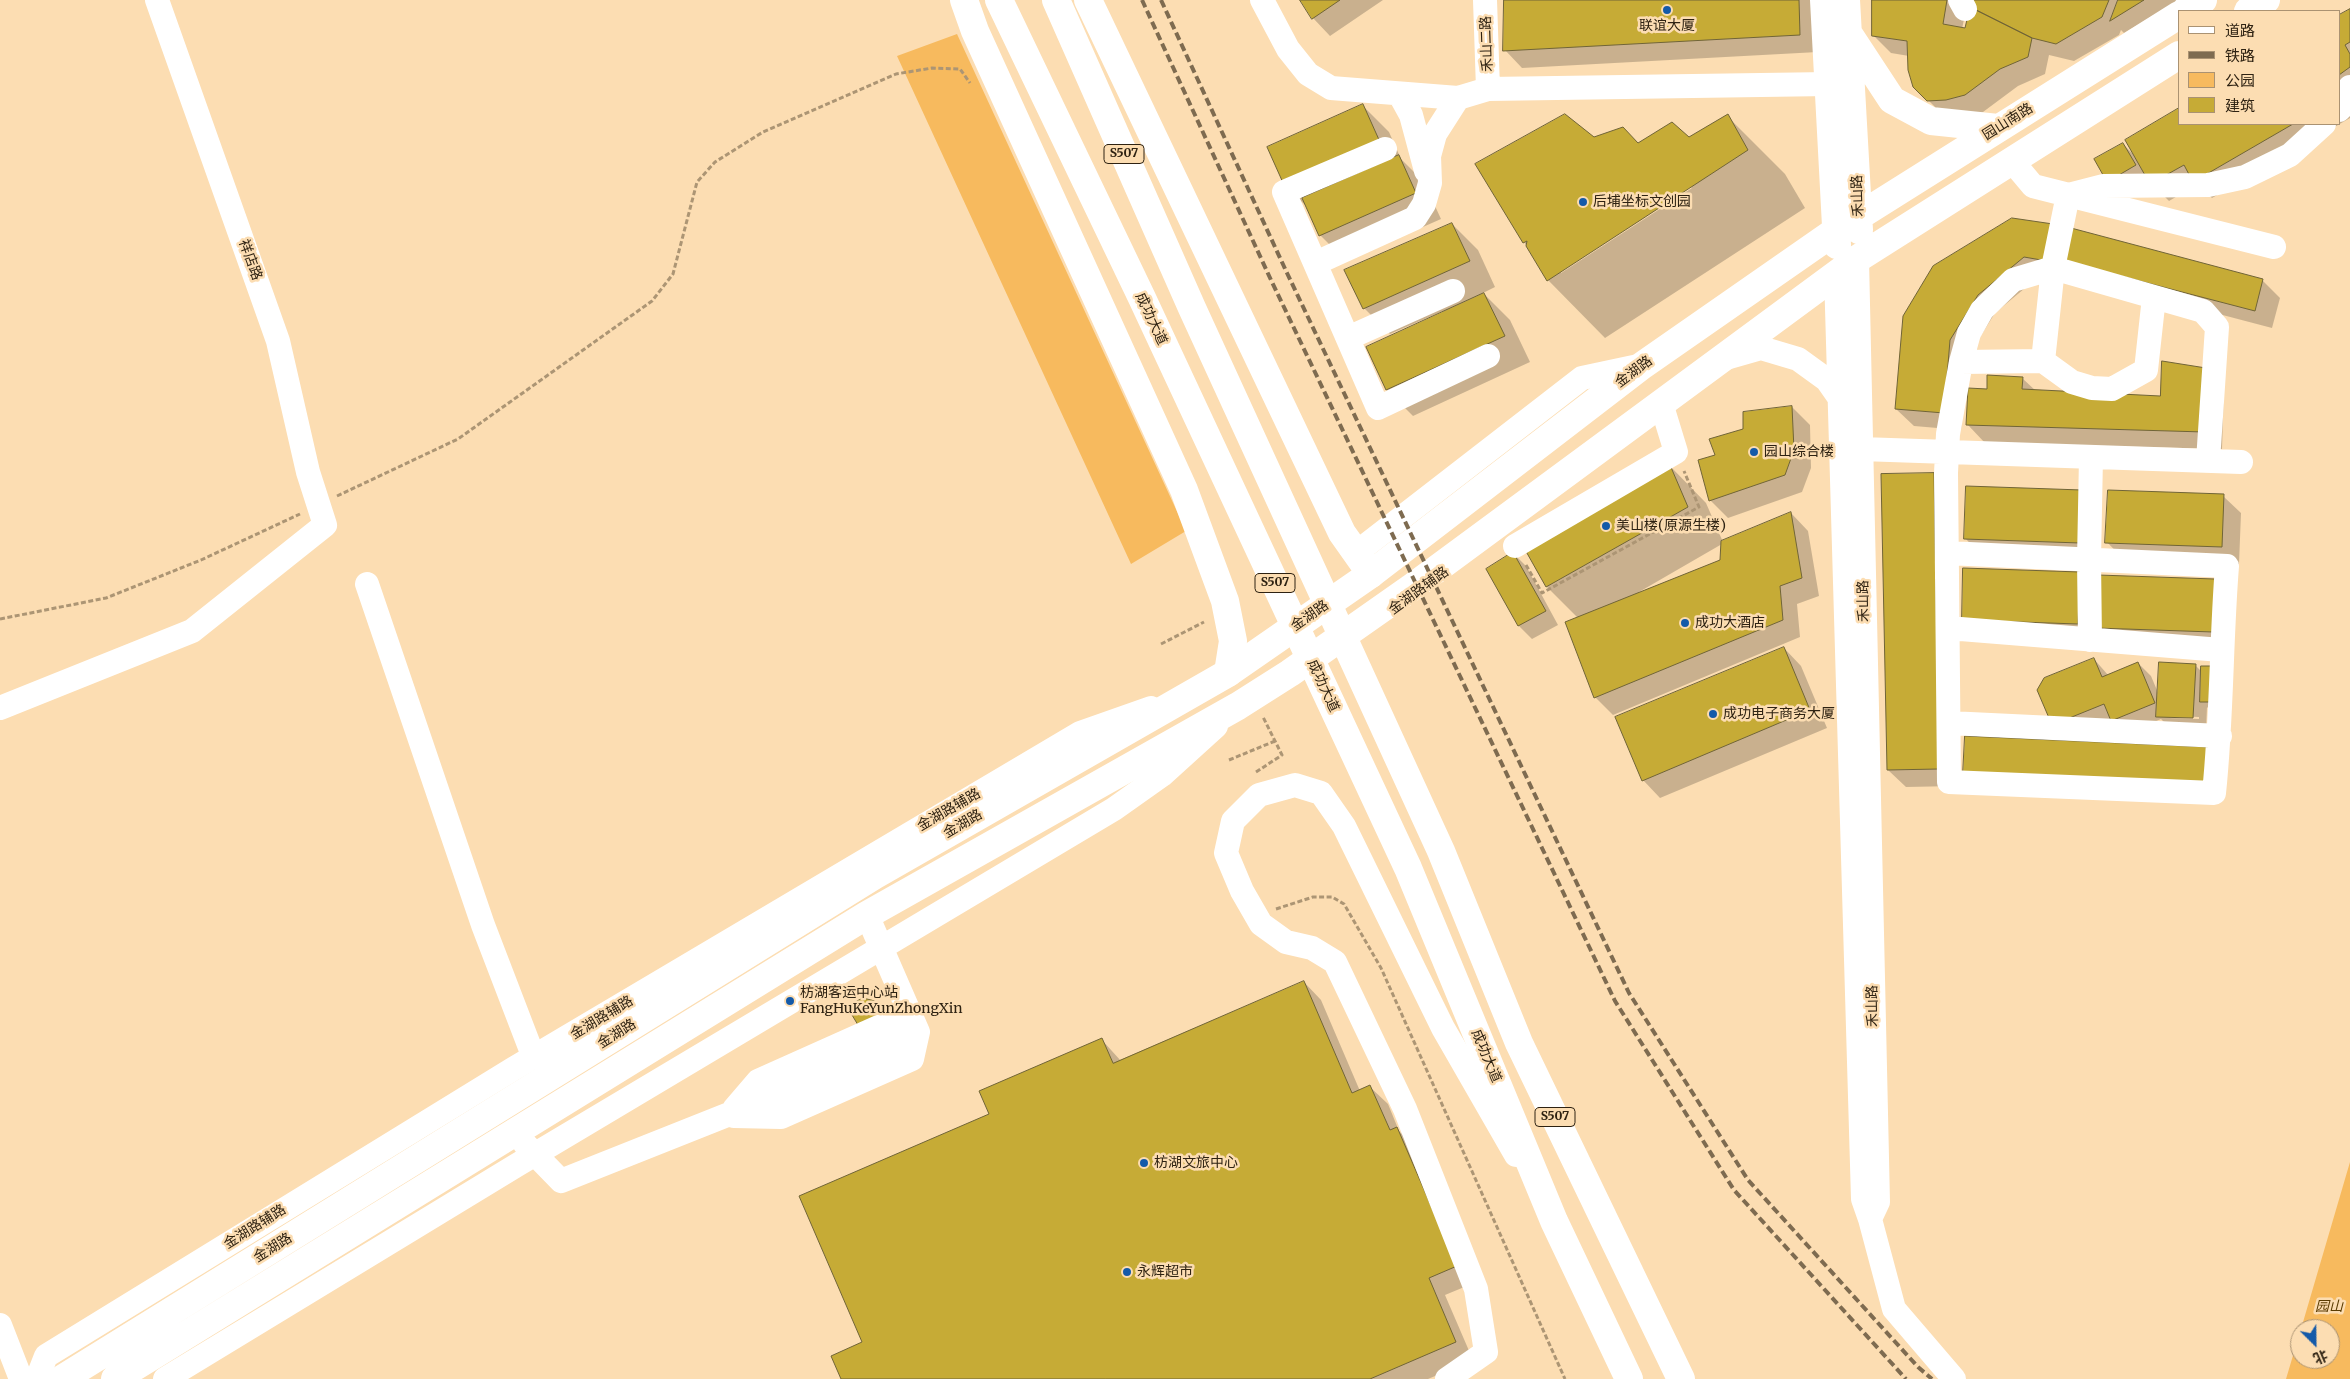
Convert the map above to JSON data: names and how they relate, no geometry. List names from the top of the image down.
{
  "streets": {
    "main road": [
      "园山南路",
      "S507",
      "禾山路",
      "成功大道",
      "金湖路"
    ],
    "street": ["禾山二路", "祥店路", "金湖路辅路"]
  },
  "crossings": [
    ["园山南路", "禾山路"],
    ["园山南路", "金湖路"],
    ["禾山路", "金湖路"],
    ["金湖路", "金湖路辅路"]
  ],
  "parks": ["园山"],
  "places": [
    "联谊大厦",
    "后埔坐标文创园",
    "园山综合楼",
    "美山楼(原源生楼)",
    "成功大酒店",
    "成功电子商务大厦",
    "枋湖客运中心站 FangHuKeYunZhongXin",
    "枋湖文旅中心",
    "永辉超市"
  ],
  "legend": [
    "道路",
    "铁路",
    "公园",
    "建筑"
  ],
  "north": "bottom right"
}
